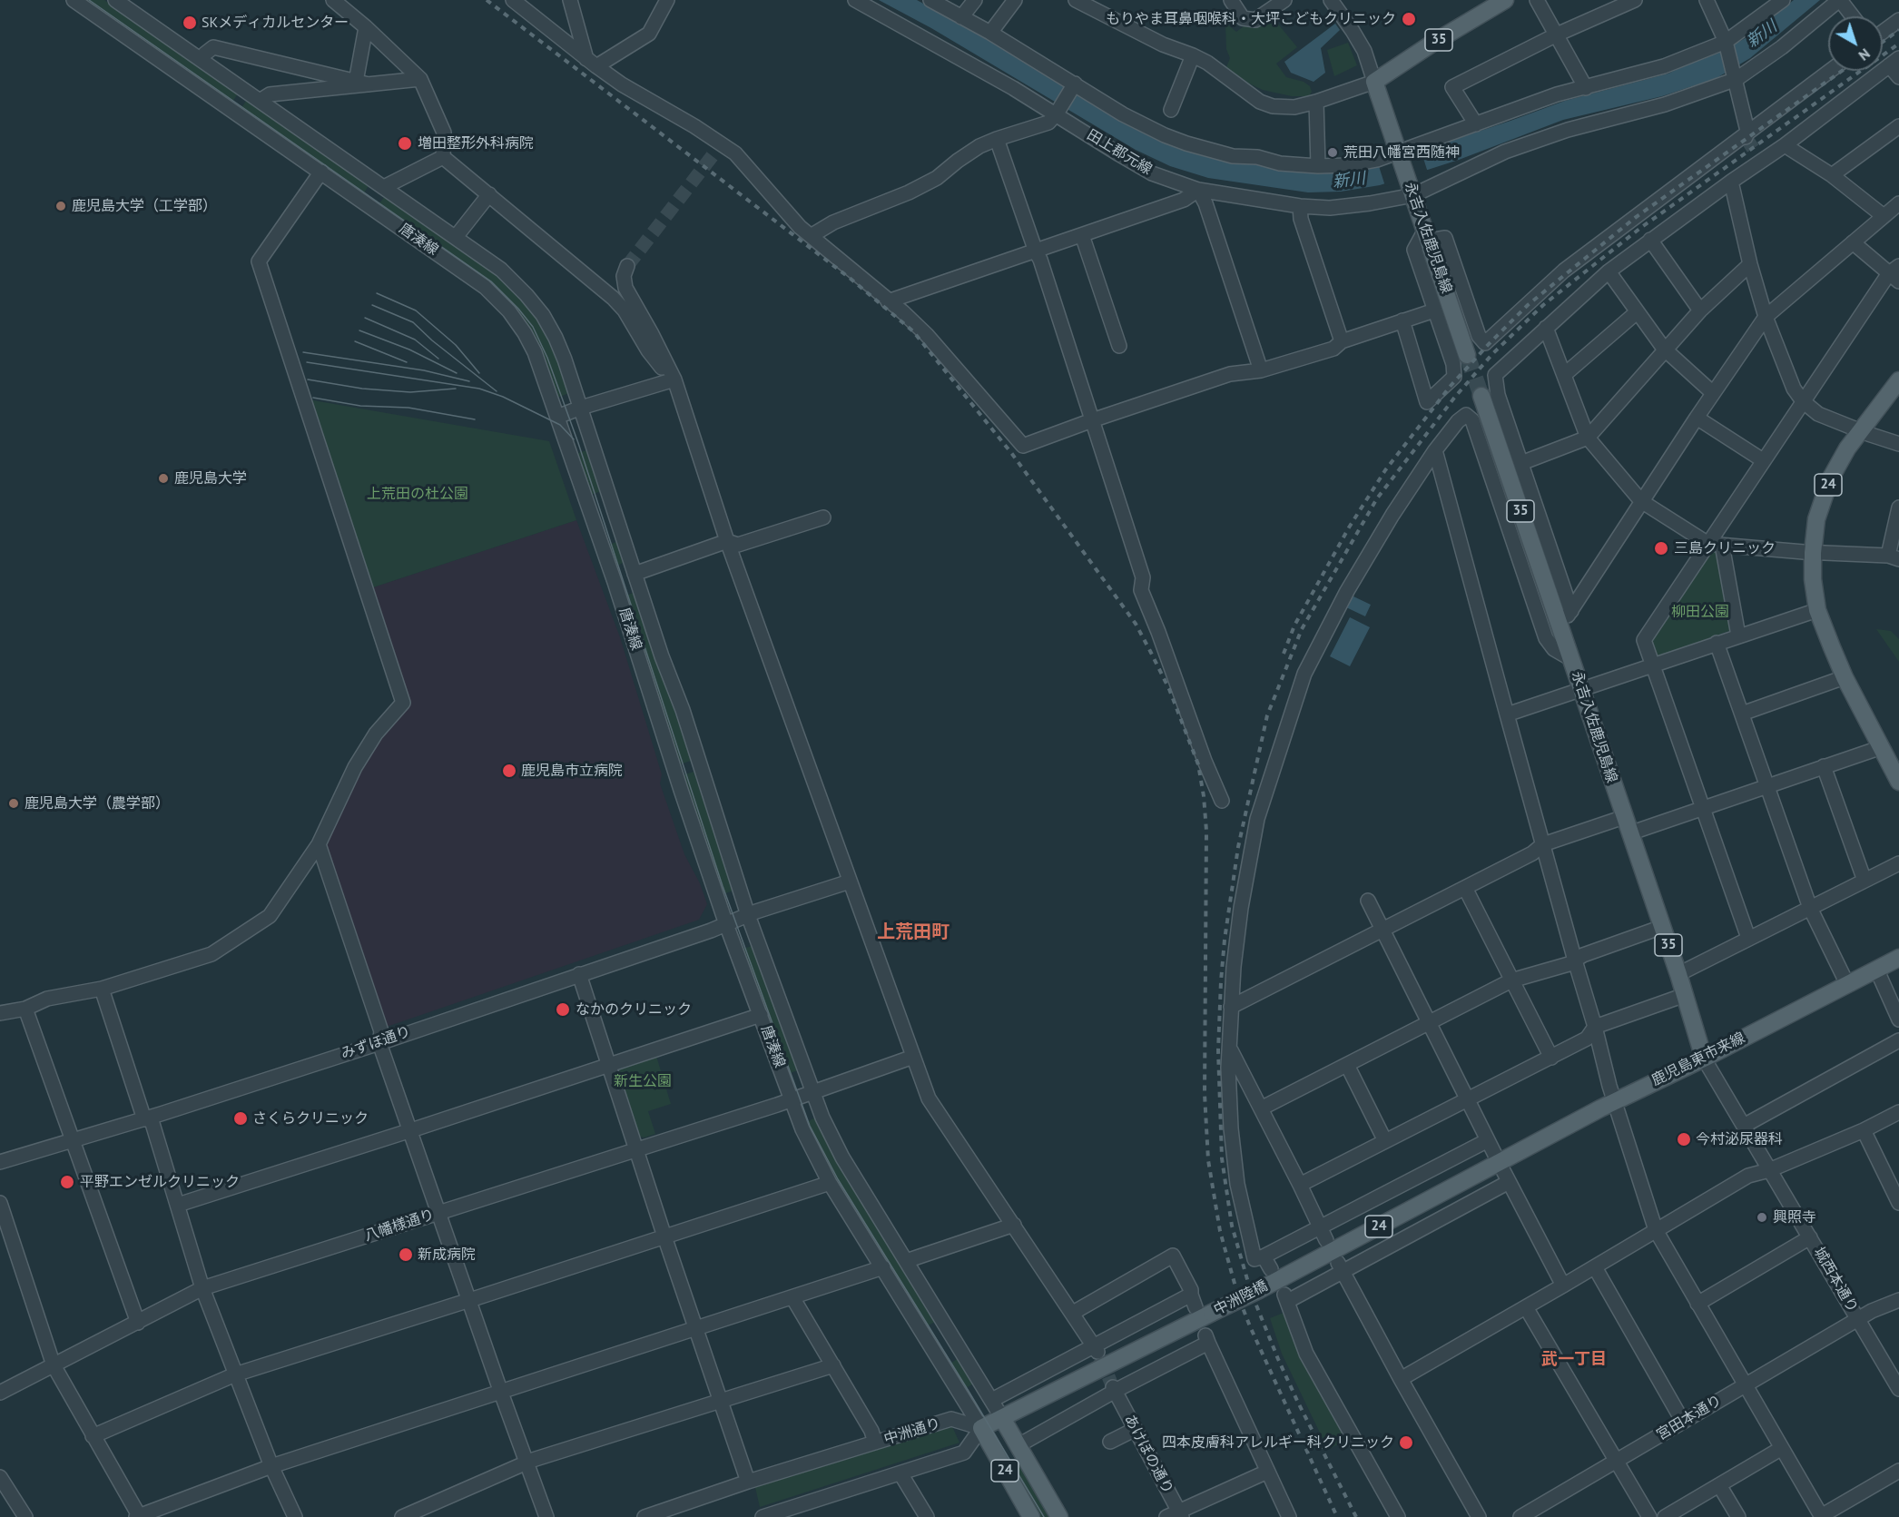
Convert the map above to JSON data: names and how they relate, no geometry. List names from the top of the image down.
{
  "streets": {
    "main road": [
      "35",
      "永吉入佐鹿児島線",
      "24",
      "鹿児島東市来線",
      "中洲陸橋"
    ],
    "street": [
      "田上郡元線",
      "唐湊線",
      "みずほ通り",
      "八幡様通り",
      "城西本通り",
      "宮田本通り",
      "中洲通り",
      "あけぼの通り"
    ]
  },
  "crossings": [
    ["35", "永吉入佐鹿児島線"],
    ["田上郡元線", "永吉入佐鹿児島線"],
    ["永吉入佐鹿児島線", "鹿児島東市来線"],
    ["永吉入佐鹿児島線", "城西本通り"],
    ["唐湊線", "24"],
    ["唐湊線", "みずほ通り"],
    ["唐湊線", "八幡様通り"],
    ["唐湊線", "中洲陸橋"],
    ["唐湊線", "中洲通り"],
    ["24", "中洲陸橋"],
    ["24", "中洲通り"],
    ["鹿児島東市来線", "城西本通り"],
    ["鹿児島東市来線", "中洲陸橋"],
    ["城西本通り", "宮田本通り"],
    ["中洲陸橋", "中洲通り"]
  ],
  "districts": ["上荒田町", "武一丁目"],
  "water": ["新川"],
  "parks": ["上荒田の杜公園", "柳田公園", "新生公園"],
  "places": [
    "もりやま耳鼻咽喉科・大坪こどもクリニック",
    "SKメディカルセンター",
    "増田整形外科病院",
    "荒田八幡宮西随神",
    "鹿児島大学（工学部）",
    "鹿児島大学",
    "三島クリニック",
    "鹿児島市立病院",
    "鹿児島大学（農学部）",
    "なかのクリニック",
    "さくらクリニック",
    "今村泌尿器科",
    "平野エンゼルクリニック",
    "興照寺",
    "新成病院",
    "四本皮膚科アレルギー科クリニック"
  ],
  "north": "bottom right"
}
